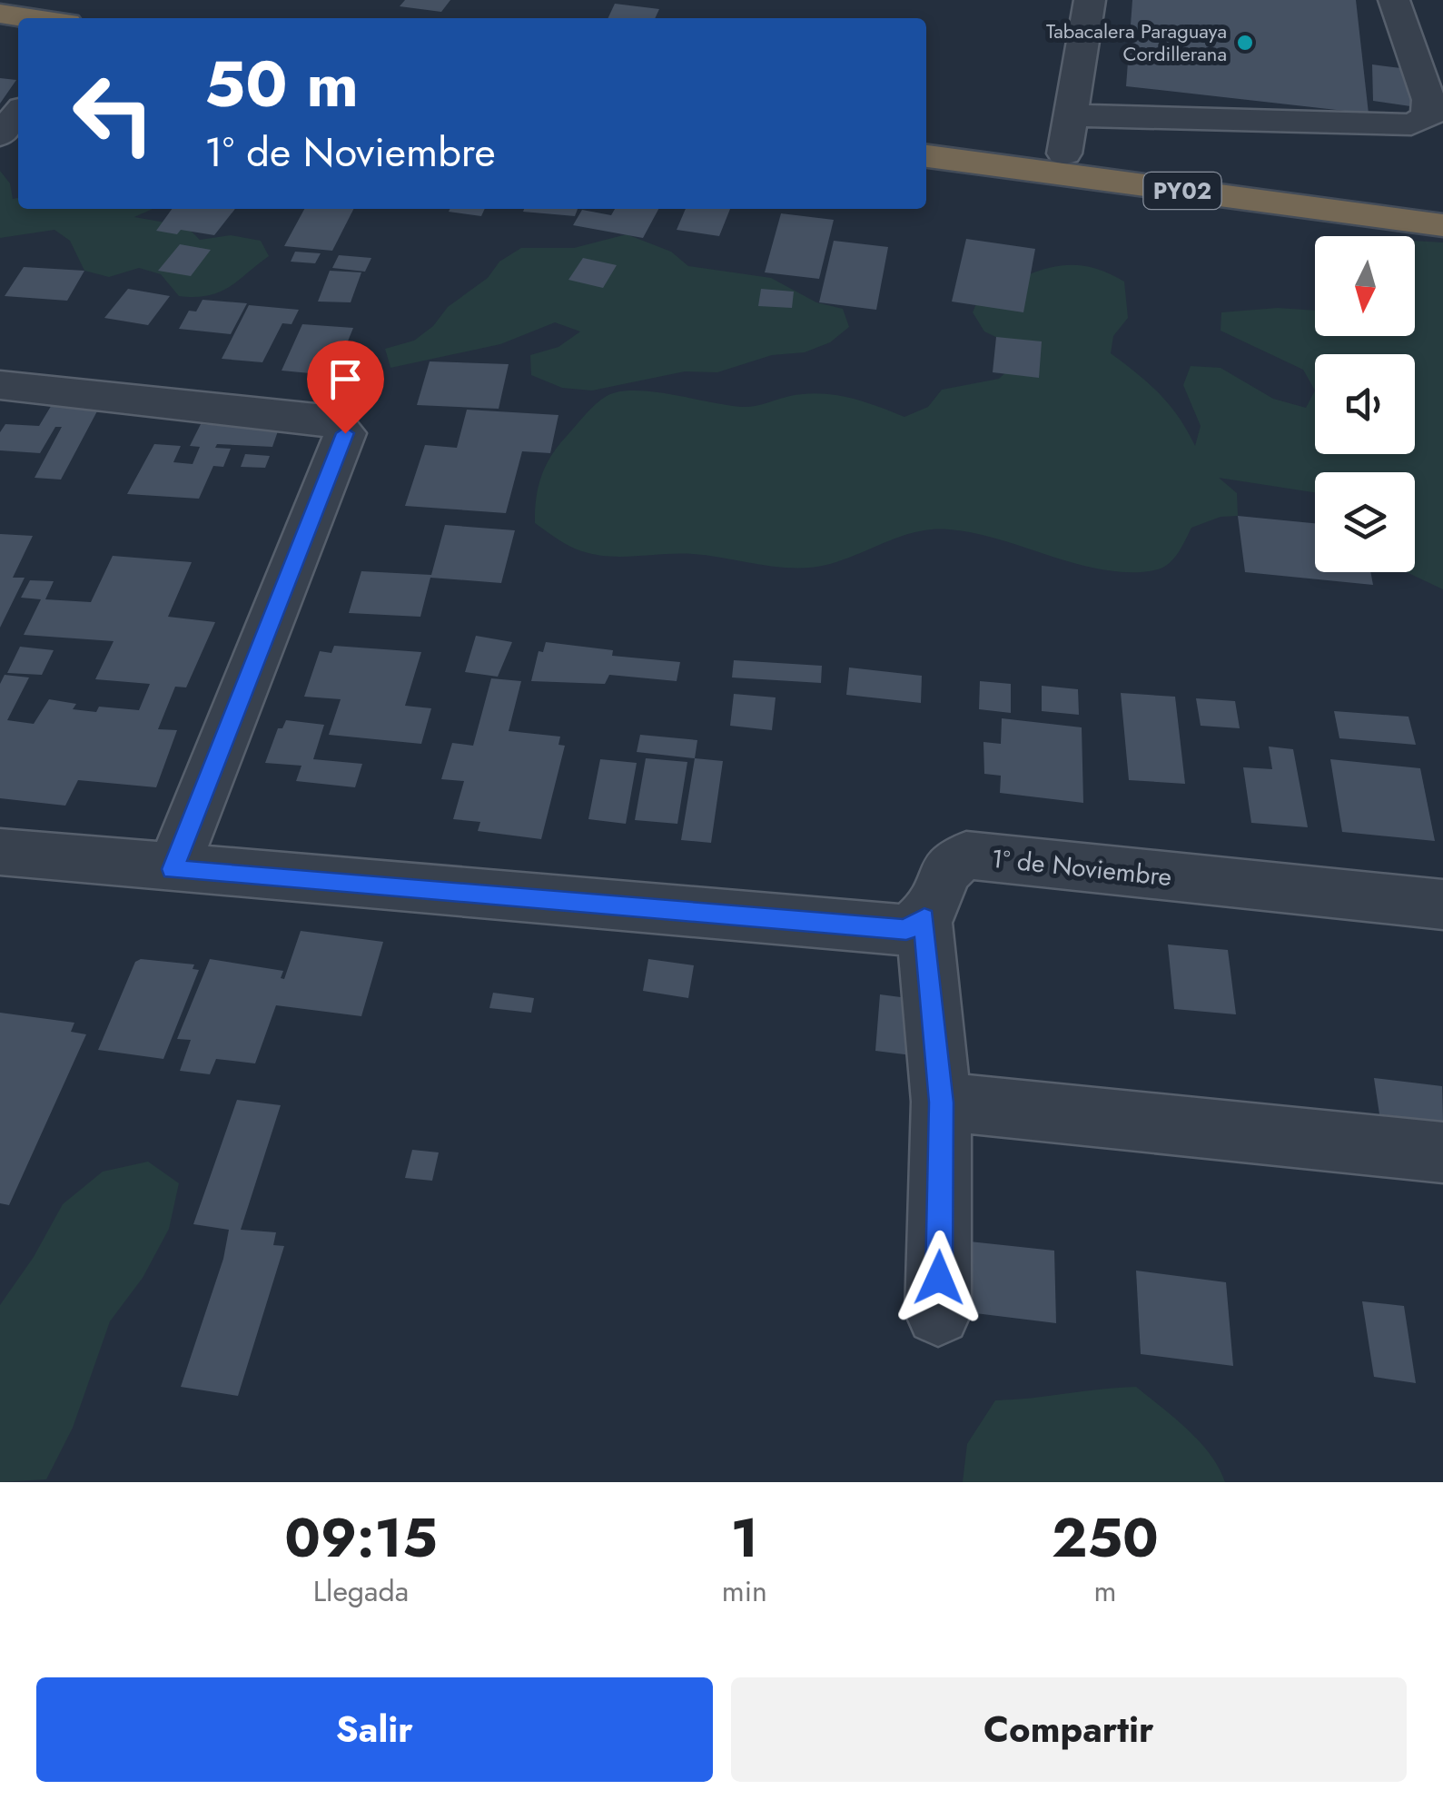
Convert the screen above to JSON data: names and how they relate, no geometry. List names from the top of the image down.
{
  "streets": {
    "highway": ["PY02"],
    "street": ["1º de Noviembre"]
  },
  "places": ["Tabacalera Paraguaya Cordillerana"],
  "north": "bottom",
  "page": {
    "turn": ["50 m", "1º de Noviembre"],
    "eta": [
      "09:15",
      "Llegada",
      "1",
      "min",
      "250",
      "m"
    ],
    "buttons": ["Salir", "Compartir"]
  }
}
